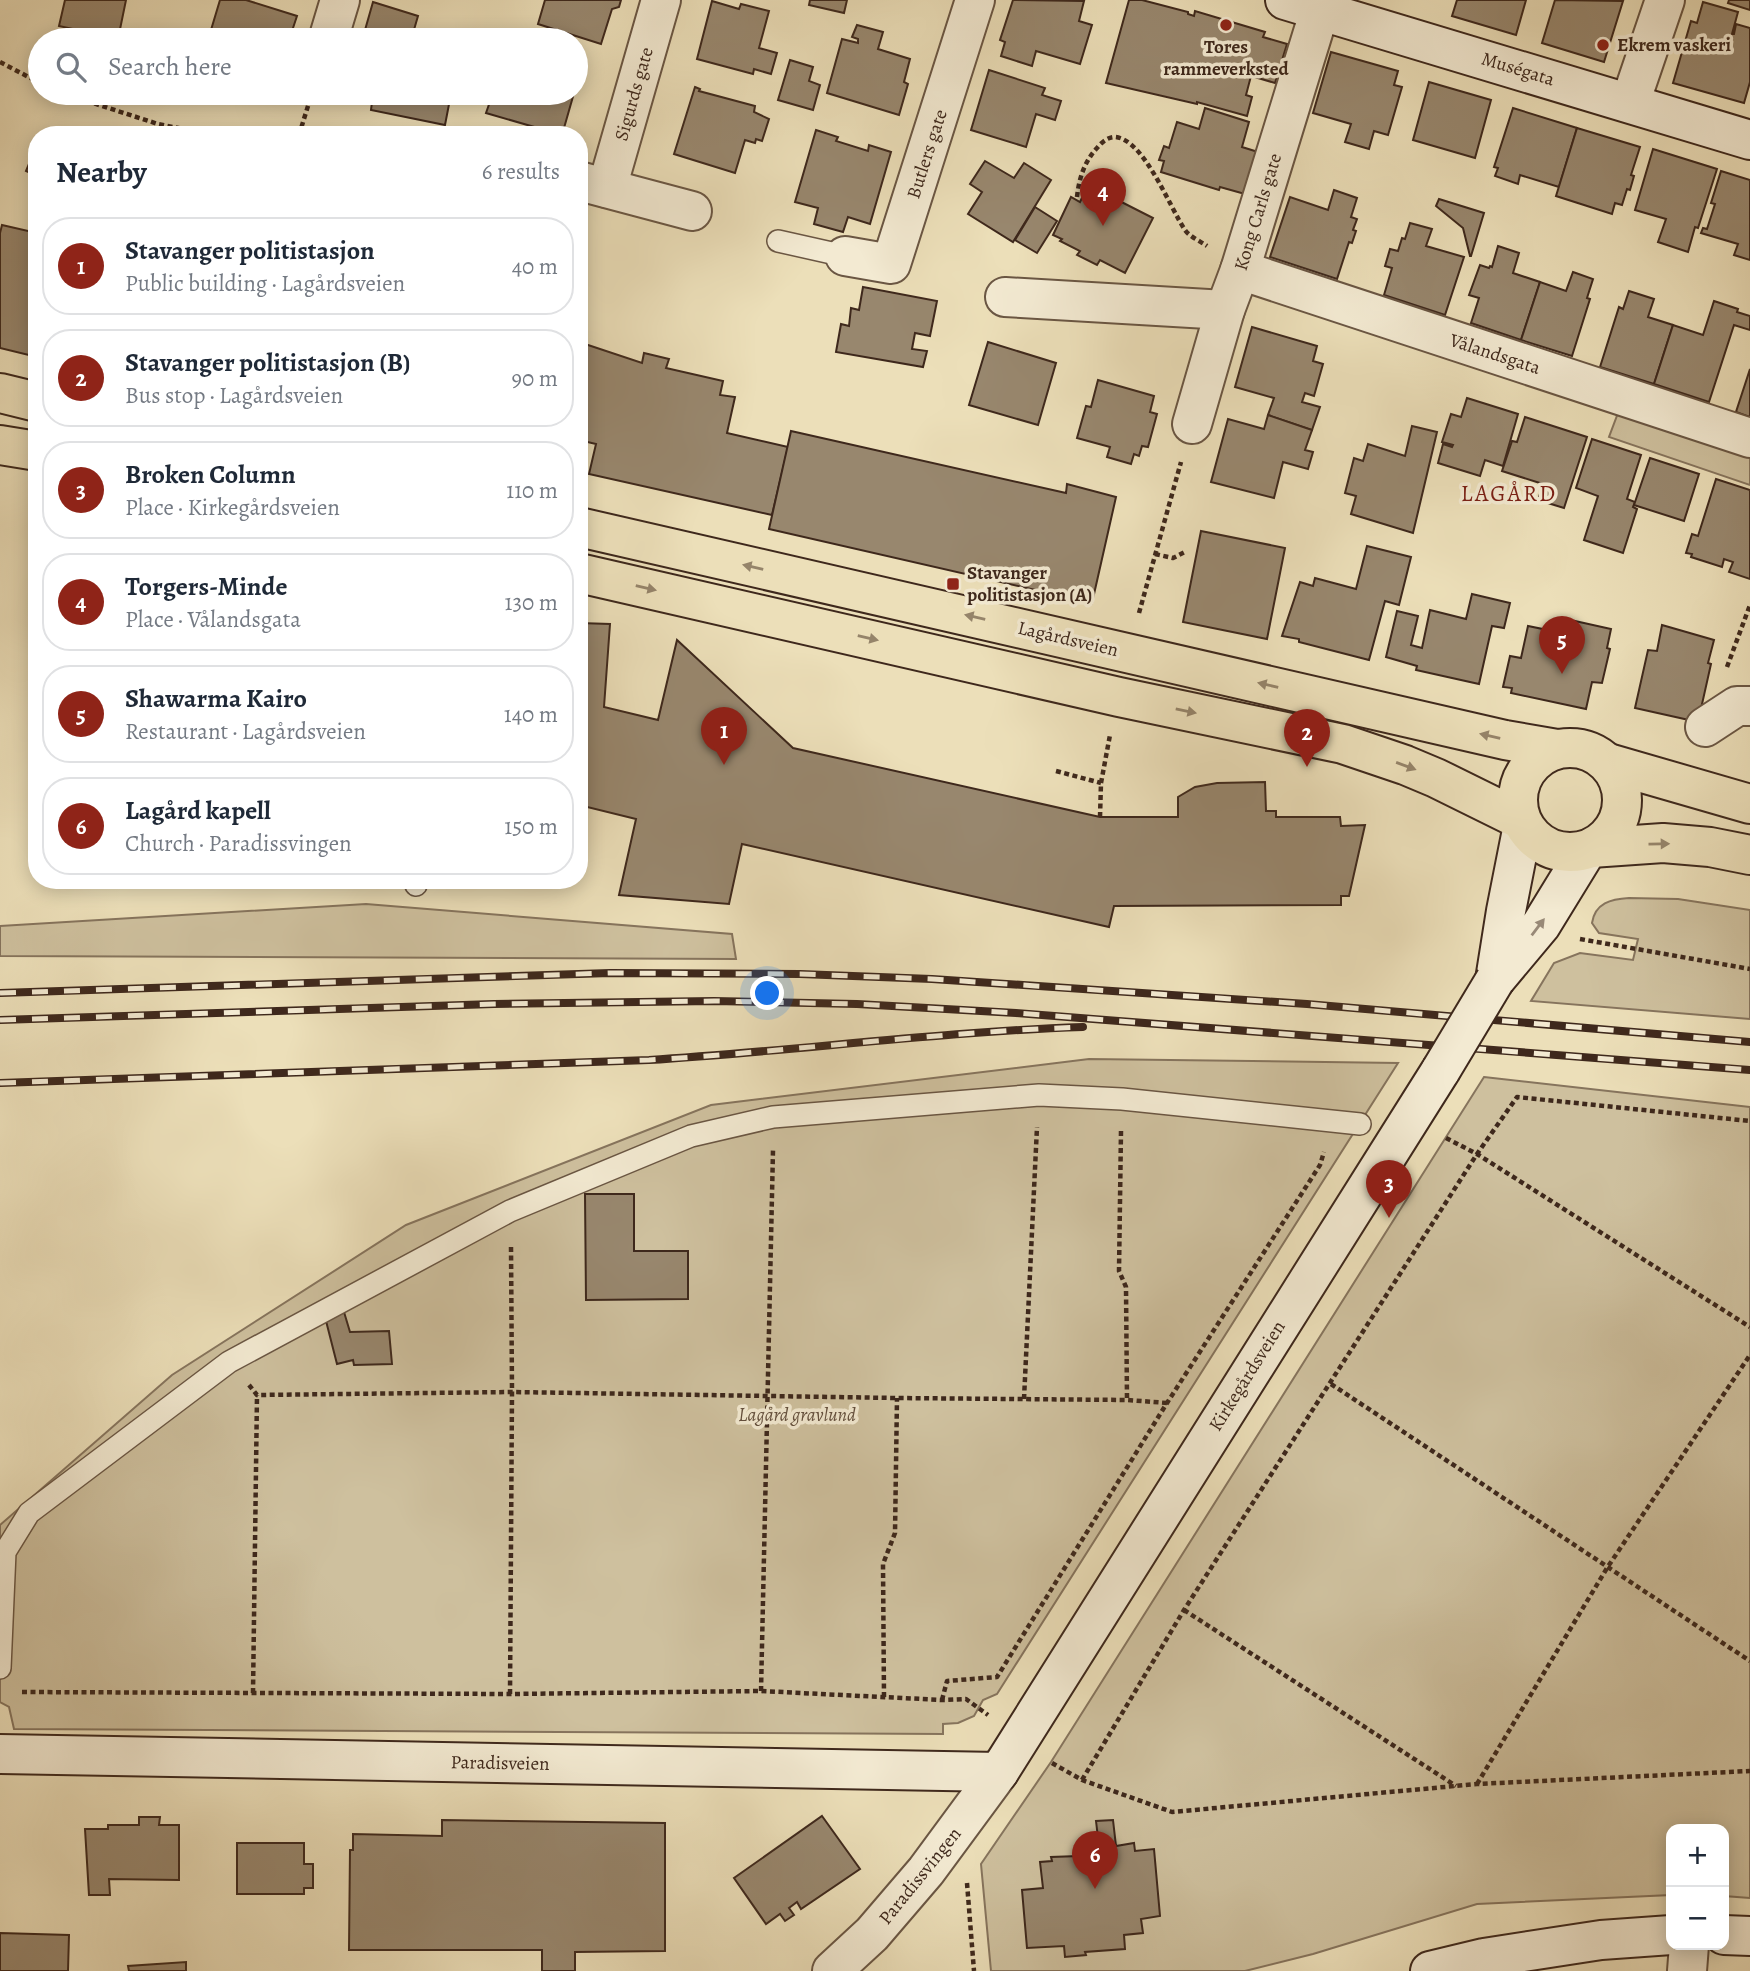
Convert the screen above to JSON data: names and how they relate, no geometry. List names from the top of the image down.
{
  "streets": {
    "main road": ["Lagårdsveien"],
    "street": [
      "Muségata",
      "Sigurds gate",
      "Butlers gate",
      "Kong Carls gate",
      "Vålandsgata",
      "Kirkegårdsveien",
      "Paradisveien",
      "Paradissvingen"
    ]
  },
  "crossings": [
    ["Muségata", "Kong Carls gate"],
    ["Kong Carls gate", "Vålandsgata"],
    ["Lagårdsveien", "Kirkegårdsveien"],
    ["Kirkegårdsveien", "Paradisveien"],
    ["Kirkegårdsveien", "Paradissvingen"],
    ["Paradisveien", "Paradissvingen"]
  ],
  "districts": ["LAGÅRD"],
  "parks": ["Lagård gravlund"],
  "places": {
    "other": ["Tores rammeverksted", "Ekrem vaskeri"],
    "transit": ["Stavanger politistasjon (A)"]
  },
  "page": {
    "search": "Search here",
    "heading": ["Nearby", "6 results"],
    "pins": [
      "4",
      "5",
      "1",
      "2",
      "3",
      "6"
    ],
    "list": [
      {
        "mark": "1",
        "name": "Stavanger politistasjon",
        "note": "Public building · Lagårdsveien",
        "value": "40 m"
      },
      {
        "mark": "2",
        "name": "Stavanger politistasjon (B)",
        "note": "Bus stop · Lagårdsveien",
        "value": "90 m"
      },
      {
        "mark": "3",
        "name": "Broken Column",
        "note": "Place · Kirkegårdsveien",
        "value": "110 m"
      },
      {
        "mark": "4",
        "name": "Torgers-Minde",
        "note": "Place · Vålandsgata",
        "value": "130 m"
      },
      {
        "mark": "5",
        "name": "Shawarma Kairo",
        "note": "Restaurant · Lagårdsveien",
        "value": "140 m"
      },
      {
        "mark": "6",
        "name": "Lagård kapell",
        "note": "Church · Paradissvingen",
        "value": "150 m"
      }
    ],
    "map_buttons": ["+", "−"]
  }
}
